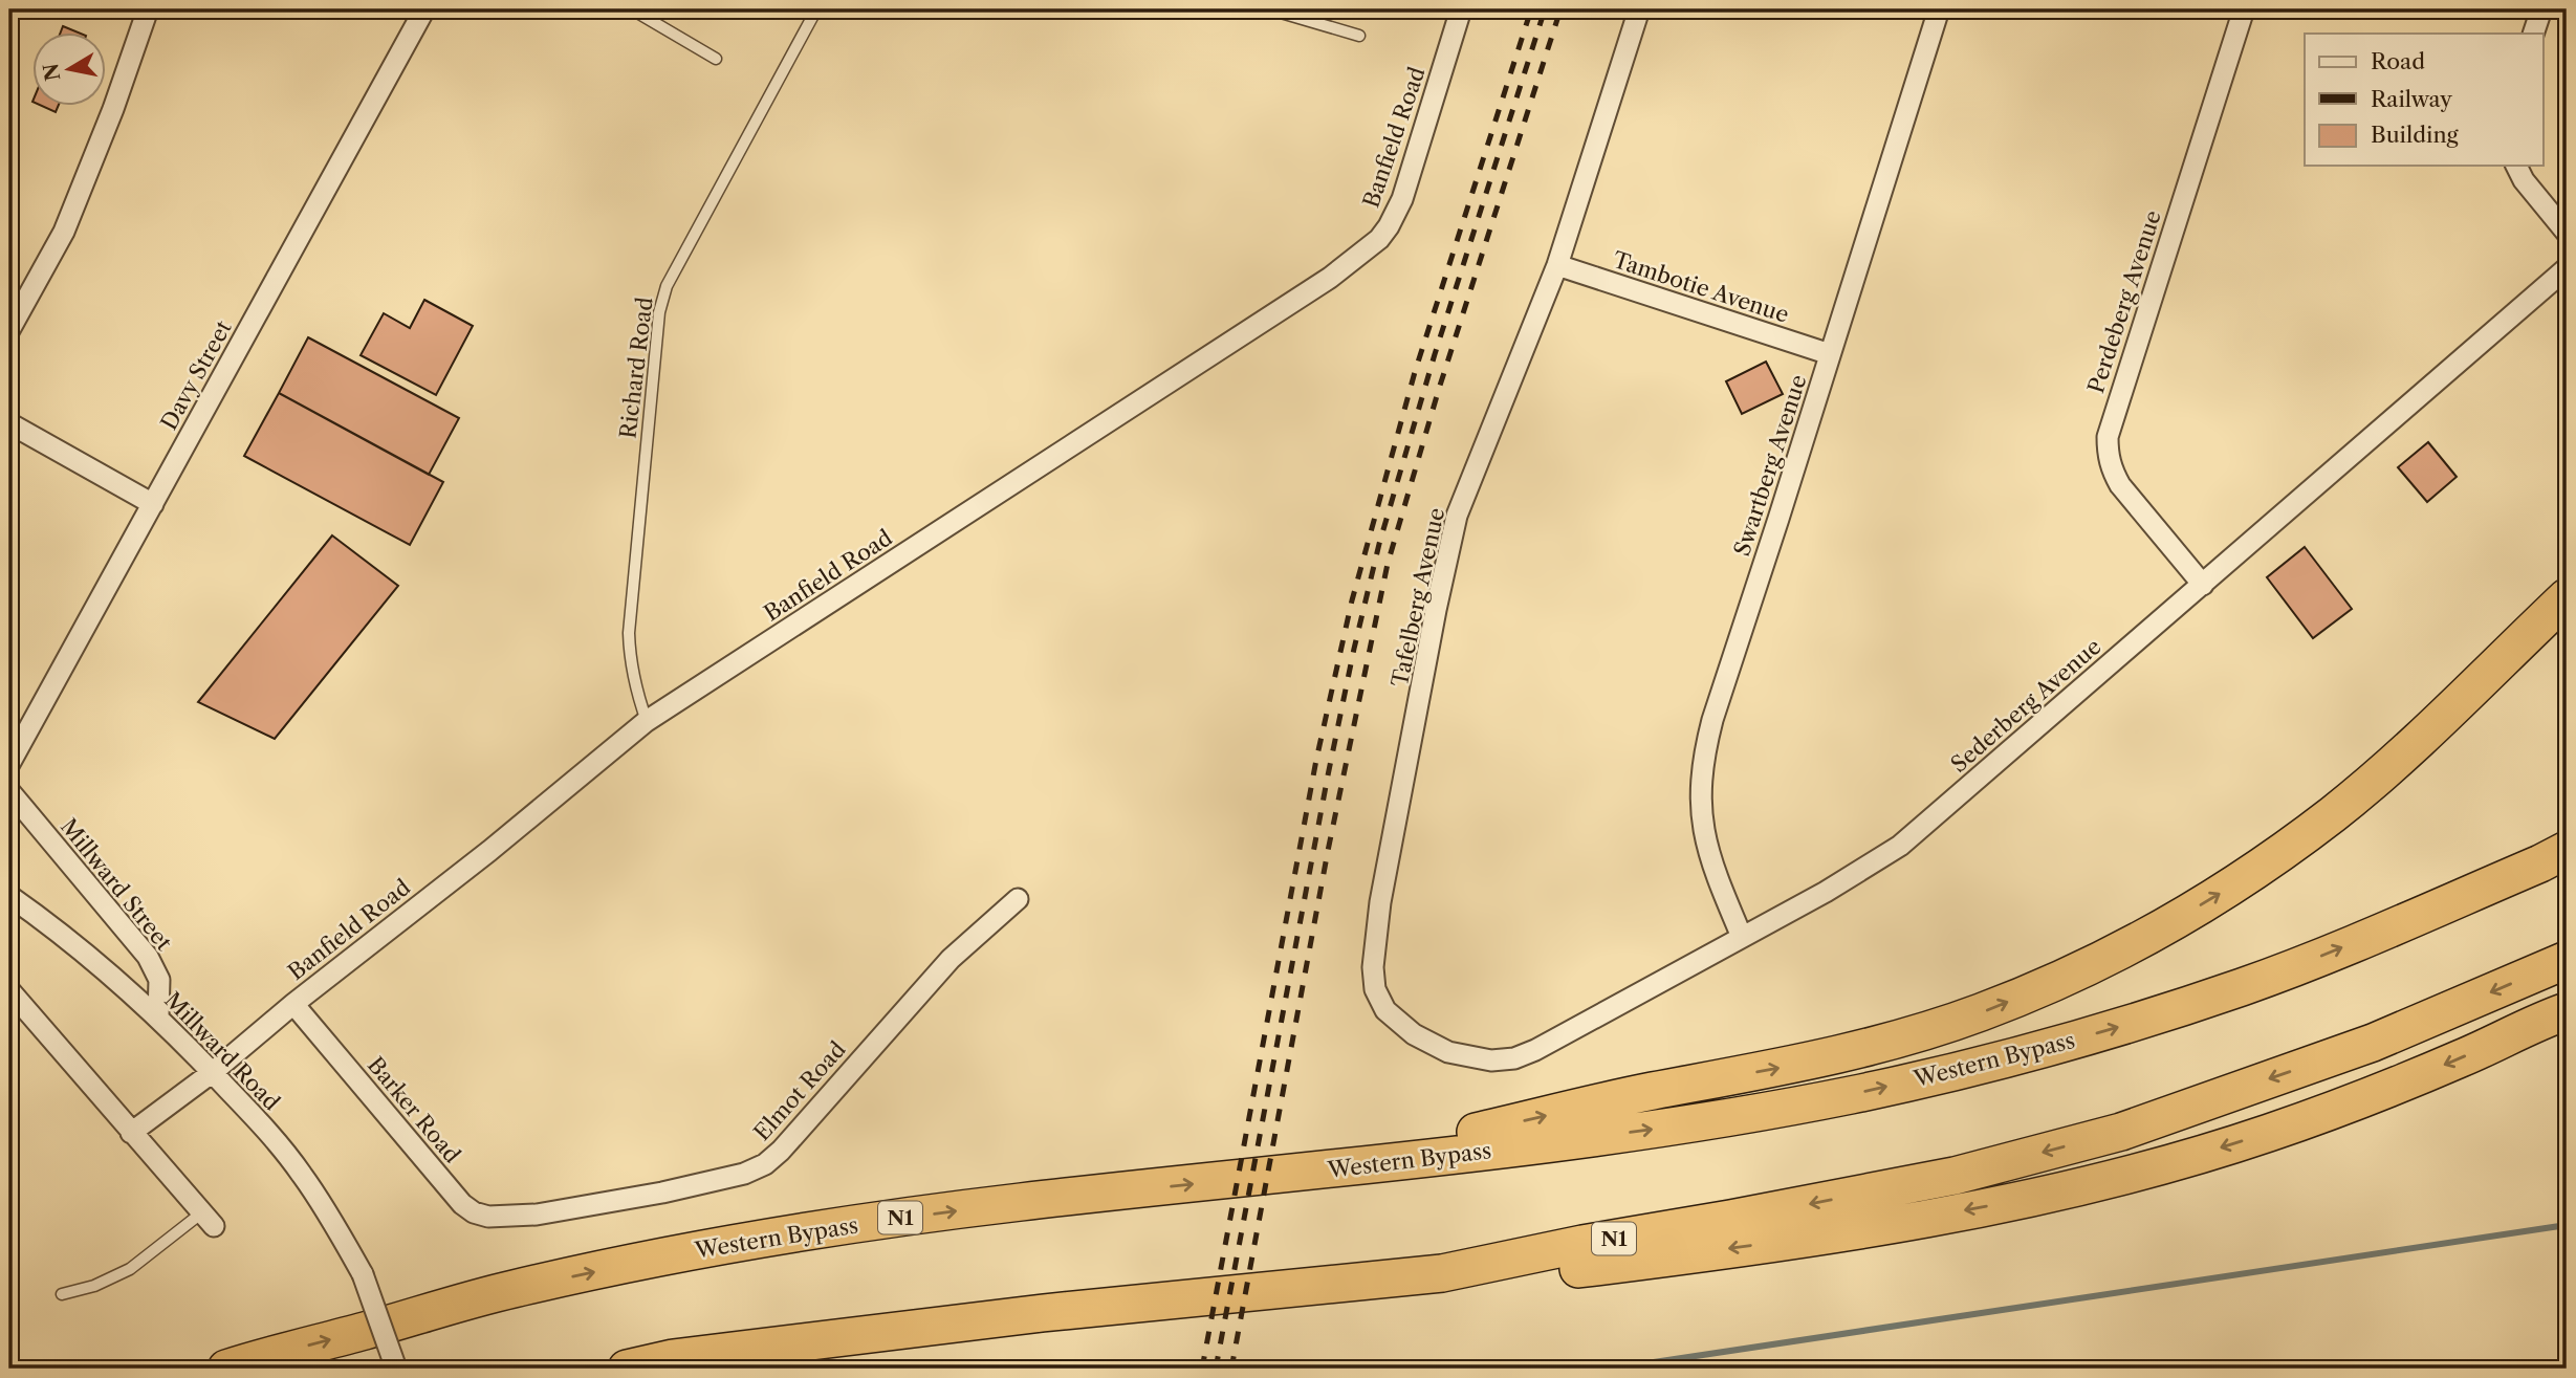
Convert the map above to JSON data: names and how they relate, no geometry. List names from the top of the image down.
{
  "streets": {
    "highway": ["Western Bypass", "N1"],
    "street": [
      "Banfield Road",
      "Tambotie Avenue",
      "Perdeberg Avenue",
      "Davy Street",
      "Swartberg Avenue",
      "Tafelberg Avenue",
      "Sederberg Avenue",
      "Millward Street",
      "Millward Road",
      "Elmot Road",
      "Barker Road"
    ],
    "lane": ["Richard Road"]
  },
  "crossings": [
    ["Banfield Road", "Richard Road"],
    ["Banfield Road", "Millward Road"],
    ["Banfield Road", "Barker Road"],
    ["Tambotie Avenue", "Swartberg Avenue"],
    ["Tambotie Avenue", "Tafelberg Avenue"],
    ["Perdeberg Avenue", "Sederberg Avenue"],
    ["Swartberg Avenue", "Sederberg Avenue"],
    ["Tafelberg Avenue", "Sederberg Avenue"],
    ["Millward Street", "Millward Road"],
    ["Elmot Road", "Barker Road"]
  ],
  "legend": ["Road", "Railway", "Building"],
  "north": "left"
}
